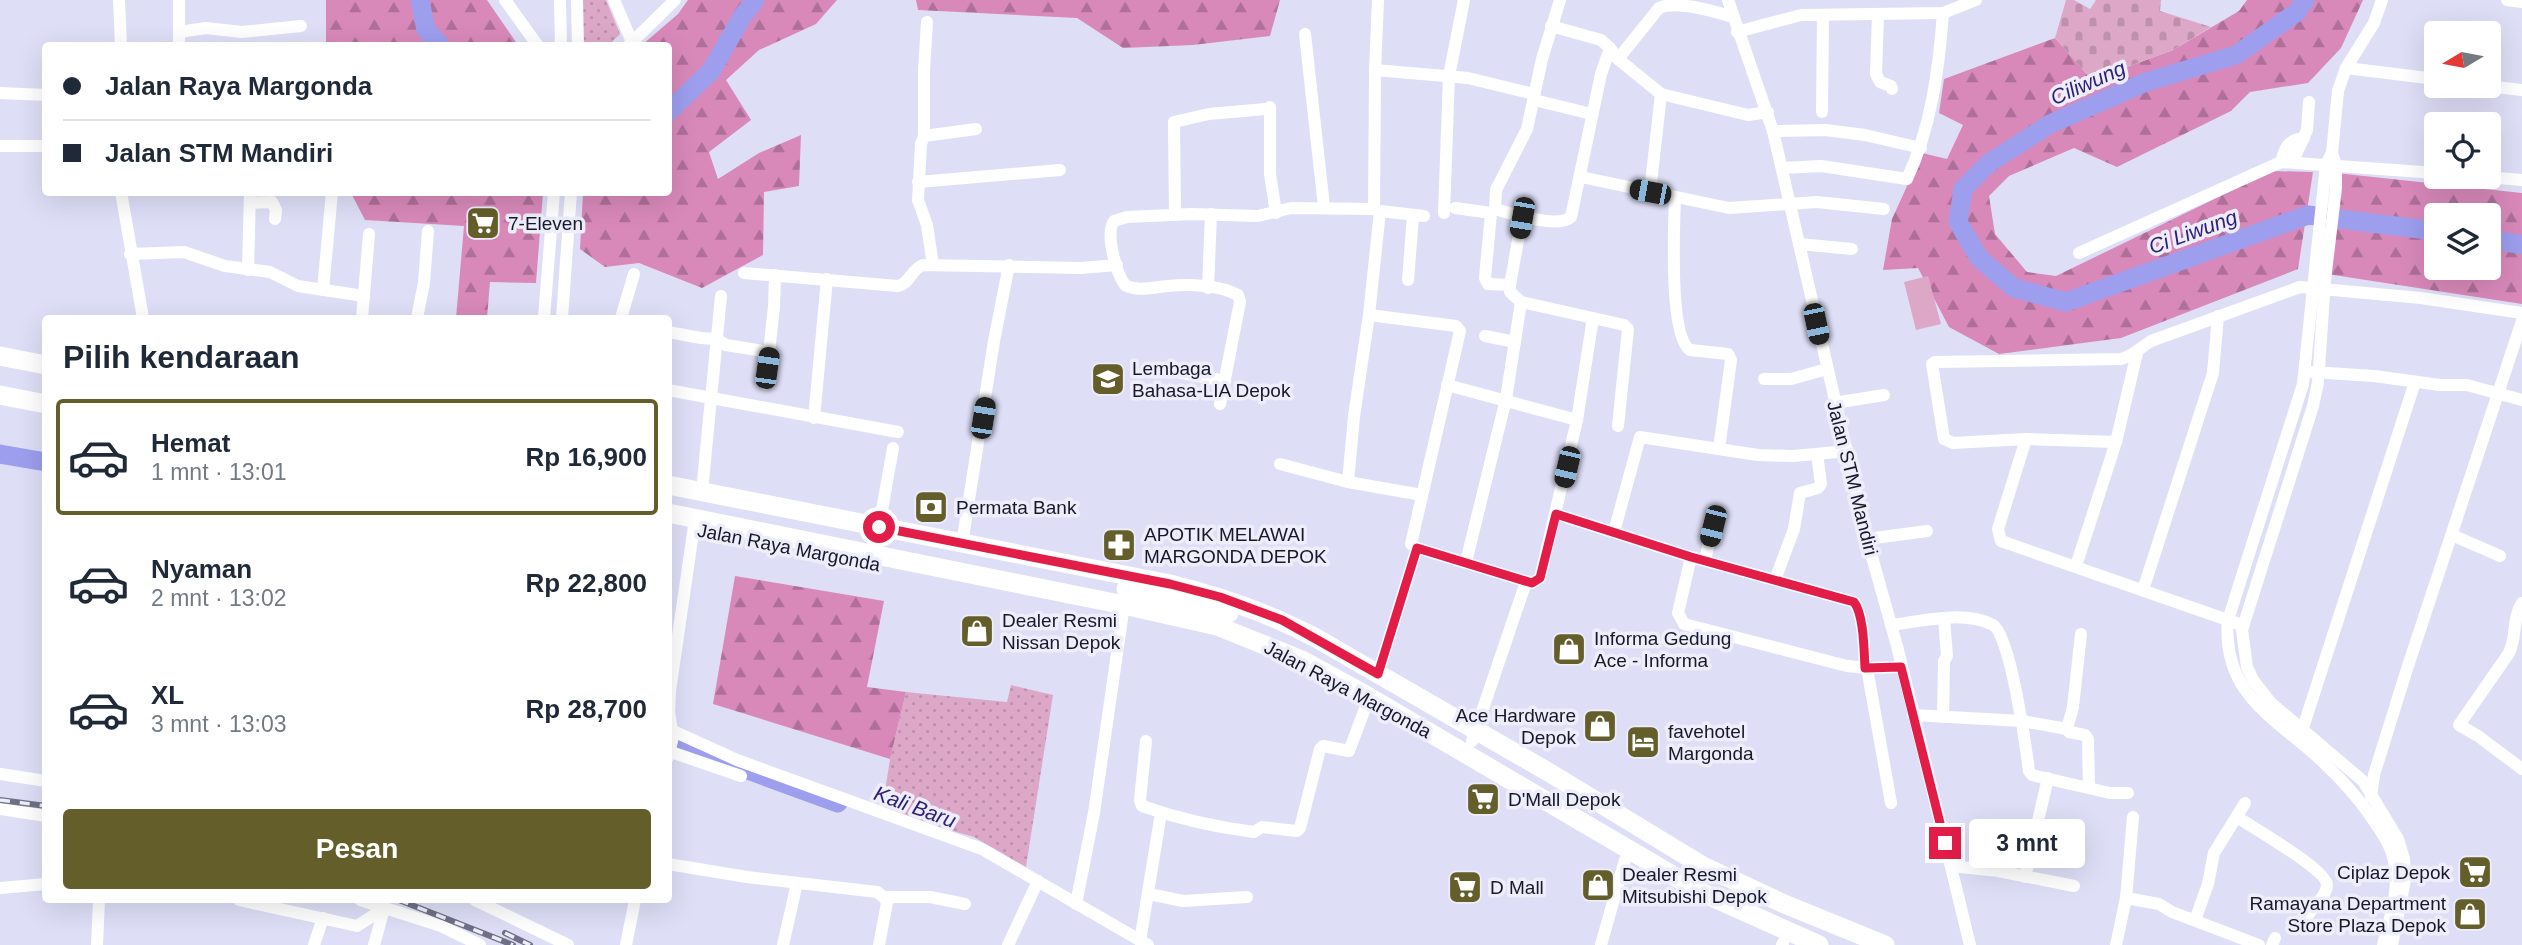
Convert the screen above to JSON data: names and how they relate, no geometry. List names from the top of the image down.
{
  "streets": {
    "highway": ["Jalan Raya Margonda"],
    "street": ["Jalan STM Mandiri"]
  },
  "water": ["Ciliwung", "Ci Liwung", "Kali Baru"],
  "places": {
    "supermarket": [
      "7-Eleven",
      "D'Mall Depok",
      "Ciplaz Depok",
      "D Mall"
    ],
    "school or university": ["Lembaga Bahasa-LIA Depok"],
    "bank": ["Permata Bank"],
    "pharmacy": ["APOTIK MELAWAI MARGONDA DEPOK"],
    "shop": [
      "Dealer Resmi Nissan Depok",
      "Informa Gedung Ace - Informa",
      "Ace Hardware Depok",
      "Dealer Resmi Mitsubishi Depok",
      "Ramayana Department Store Plaza Depok"
    ],
    "hotel": ["favehotel Margonda"]
  },
  "north": "left",
  "page": {
    "banner": ["Jalan Raya Margonda", "Jalan STM Mandiri"],
    "heading": "Pilih kendaraan",
    "list": [
      {
        "name": "Hemat",
        "note": "1 mnt · 13:01",
        "value": "Rp 16,900"
      },
      {
        "name": "Nyaman",
        "note": "2 mnt · 13:02",
        "value": "Rp 22,800"
      },
      {
        "name": "XL",
        "note": "3 mnt · 13:03",
        "value": "Rp 28,700"
      }
    ],
    "buttons": "Pesan",
    "bubble": "3 mnt"
  }
}
